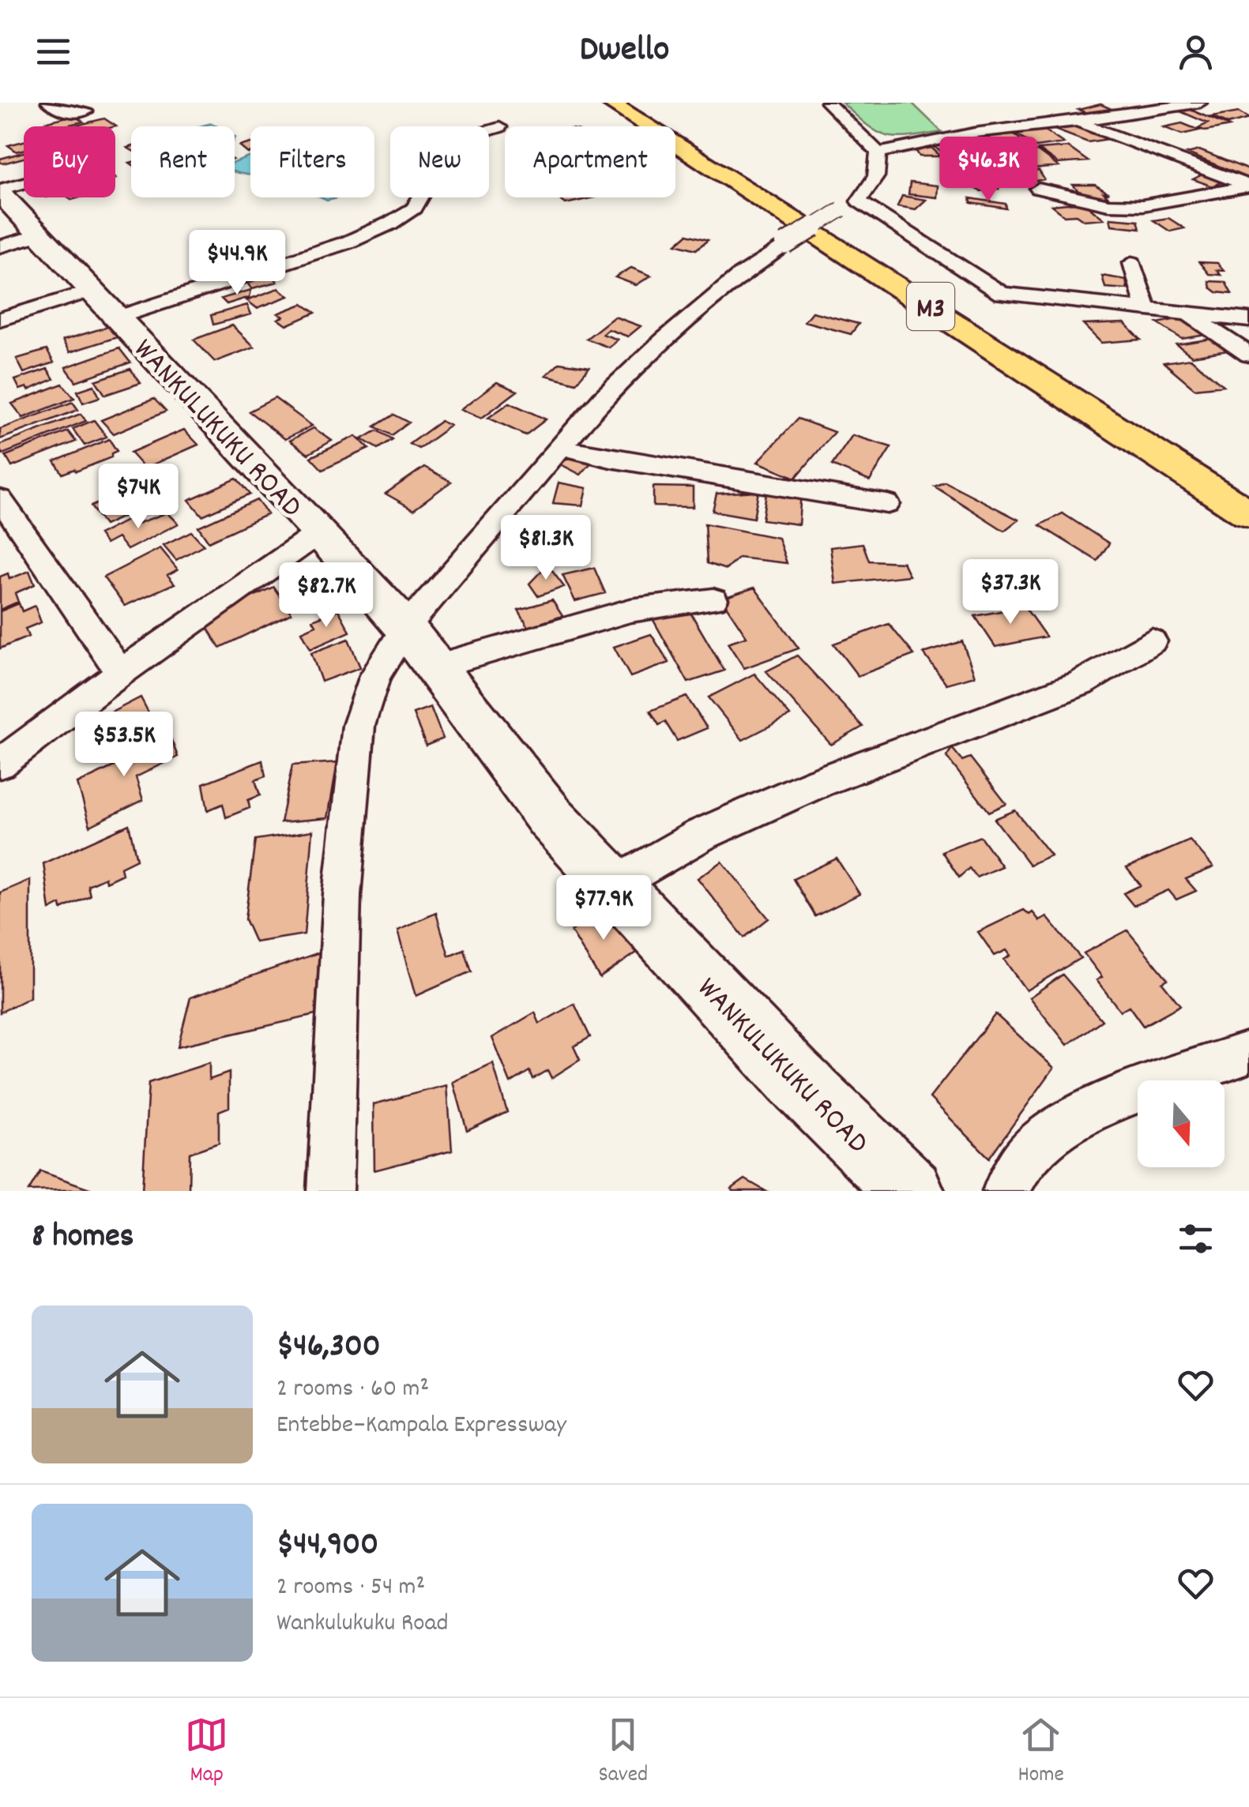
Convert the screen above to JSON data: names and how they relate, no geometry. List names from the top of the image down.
{
  "streets": {
    "highway": ["M3"],
    "main road": ["WANKULUKUKU ROAD"]
  },
  "north": "bottom",
  "page": {
    "header": "Dwello",
    "chip": [
      "Buy",
      "Rent",
      "Filters",
      "New",
      "Apartment"
    ],
    "price": [
      "$46.3K",
      "$44.9K",
      "$74K",
      "$81.3K",
      "$37.3K",
      "$82.7K",
      "$53.5K",
      "$77.9K"
    ],
    "heading": "8 homes",
    "list": [
      {
        "name": "$46,300",
        "note": "2 rooms · 60 m² · Entebbe–Kampala Expressway"
      },
      {
        "name": "$44,900",
        "note": "2 rooms · 54 m² · Wankulukuku Road"
      }
    ],
    "tabs": ["Map", "Saved", "Home"]
  }
}
